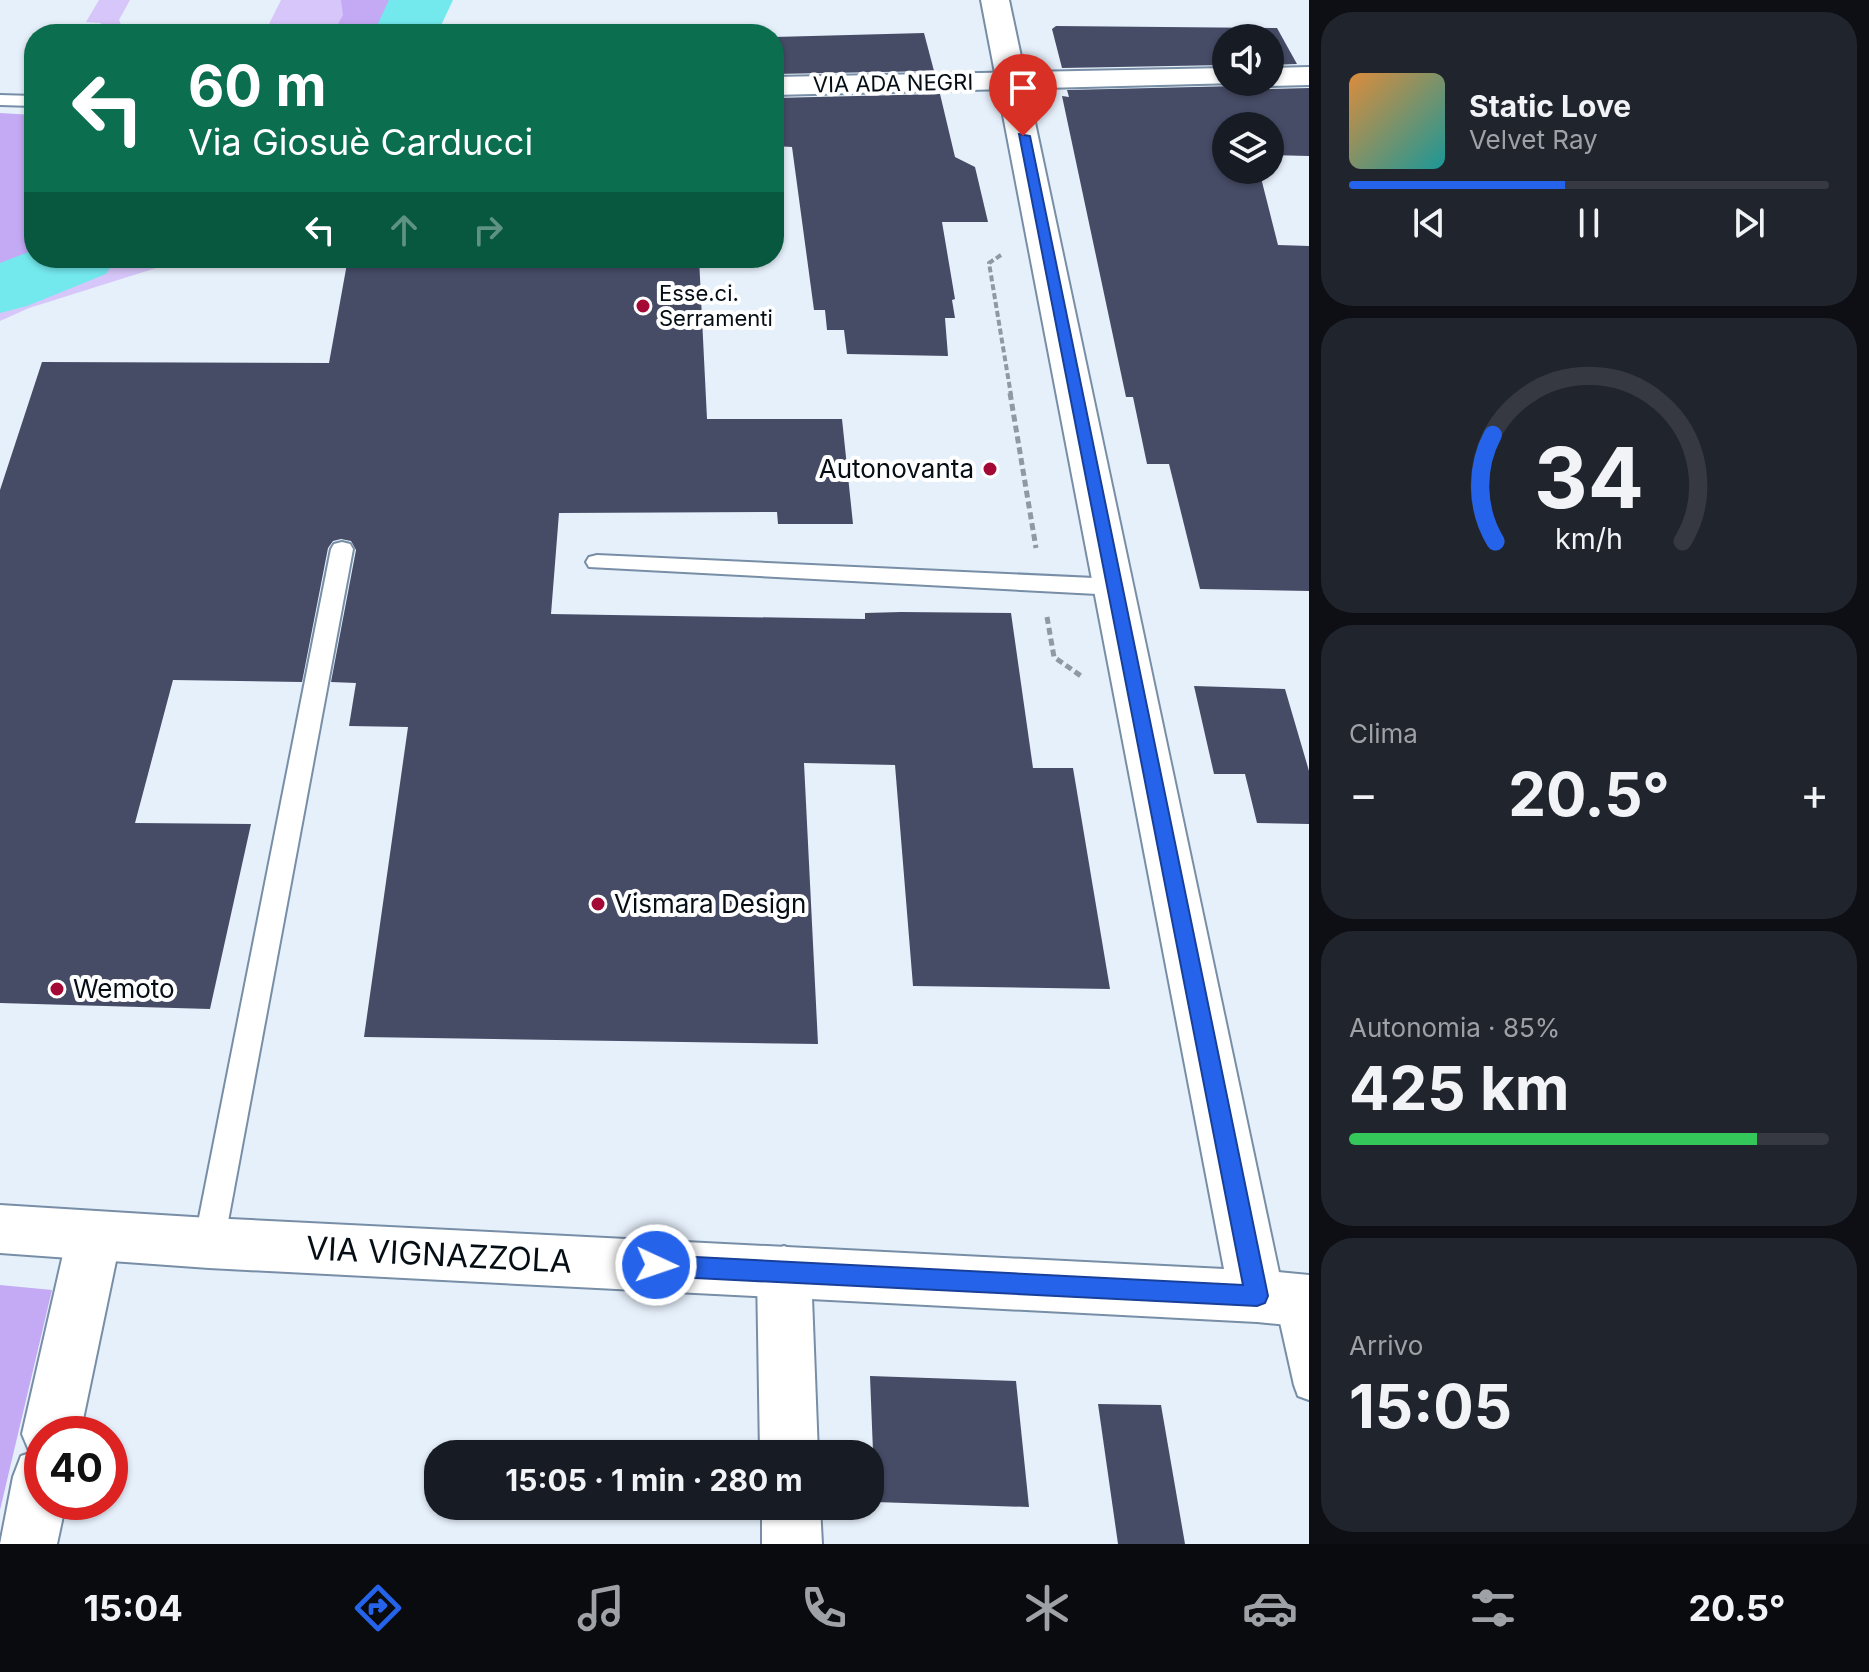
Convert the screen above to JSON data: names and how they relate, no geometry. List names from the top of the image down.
{
  "streets": {
    "street": ["VIA ADA NEGRI", "VIA VIGNAZZOLA"]
  },
  "places": [
    "Esse.ci. Serramenti",
    "Autonovanta",
    "Vismara Design",
    "Wemoto"
  ],
  "page": {
    "turn": ["60 m", "Via Giosuè Carducci"],
    "song": ["Static Love", "Velvet Ray"],
    "tile": [
      "Clima",
      ["Autonomia · 85%", "425 km"],
      ["Arrivo", "15:05"]
    ],
    "heat": ["−", "20.5°", "+"],
    "limit": "40",
    "trip": "15:05 · 1 min · 280 m",
    "tabs": ["15:04", "20.5°"],
    "gauge": ["34", "km/h"]
  }
}
